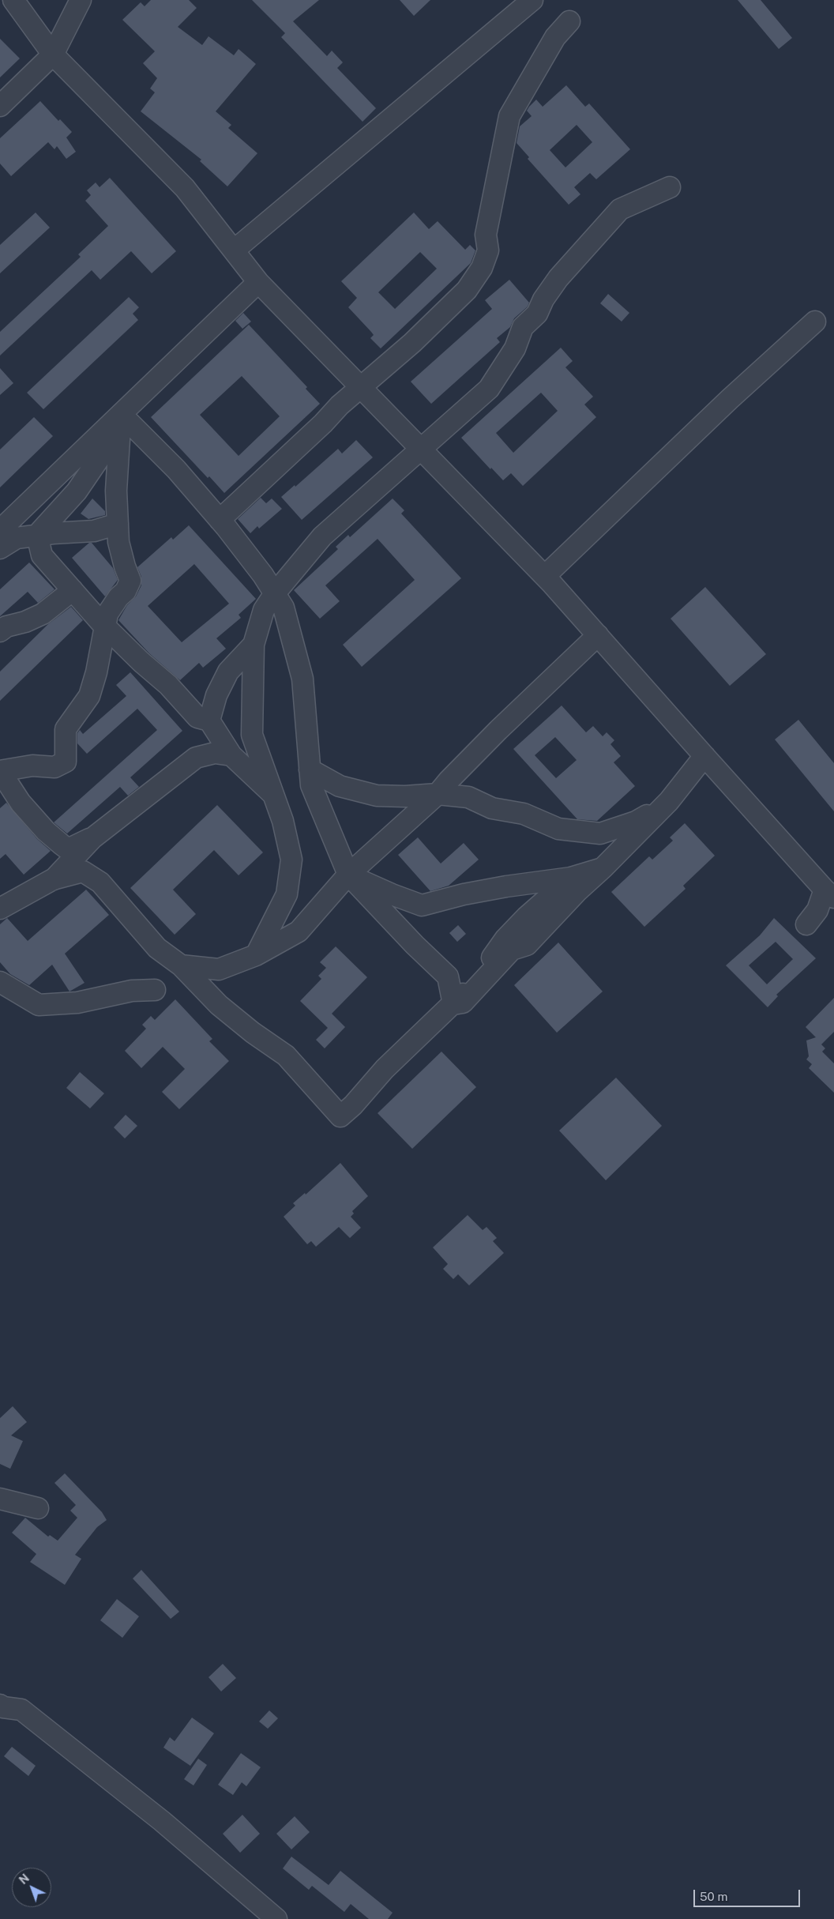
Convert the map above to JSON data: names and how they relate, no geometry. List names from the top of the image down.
{
  "scale_bar": "50 m",
  "north": "top left"
}
